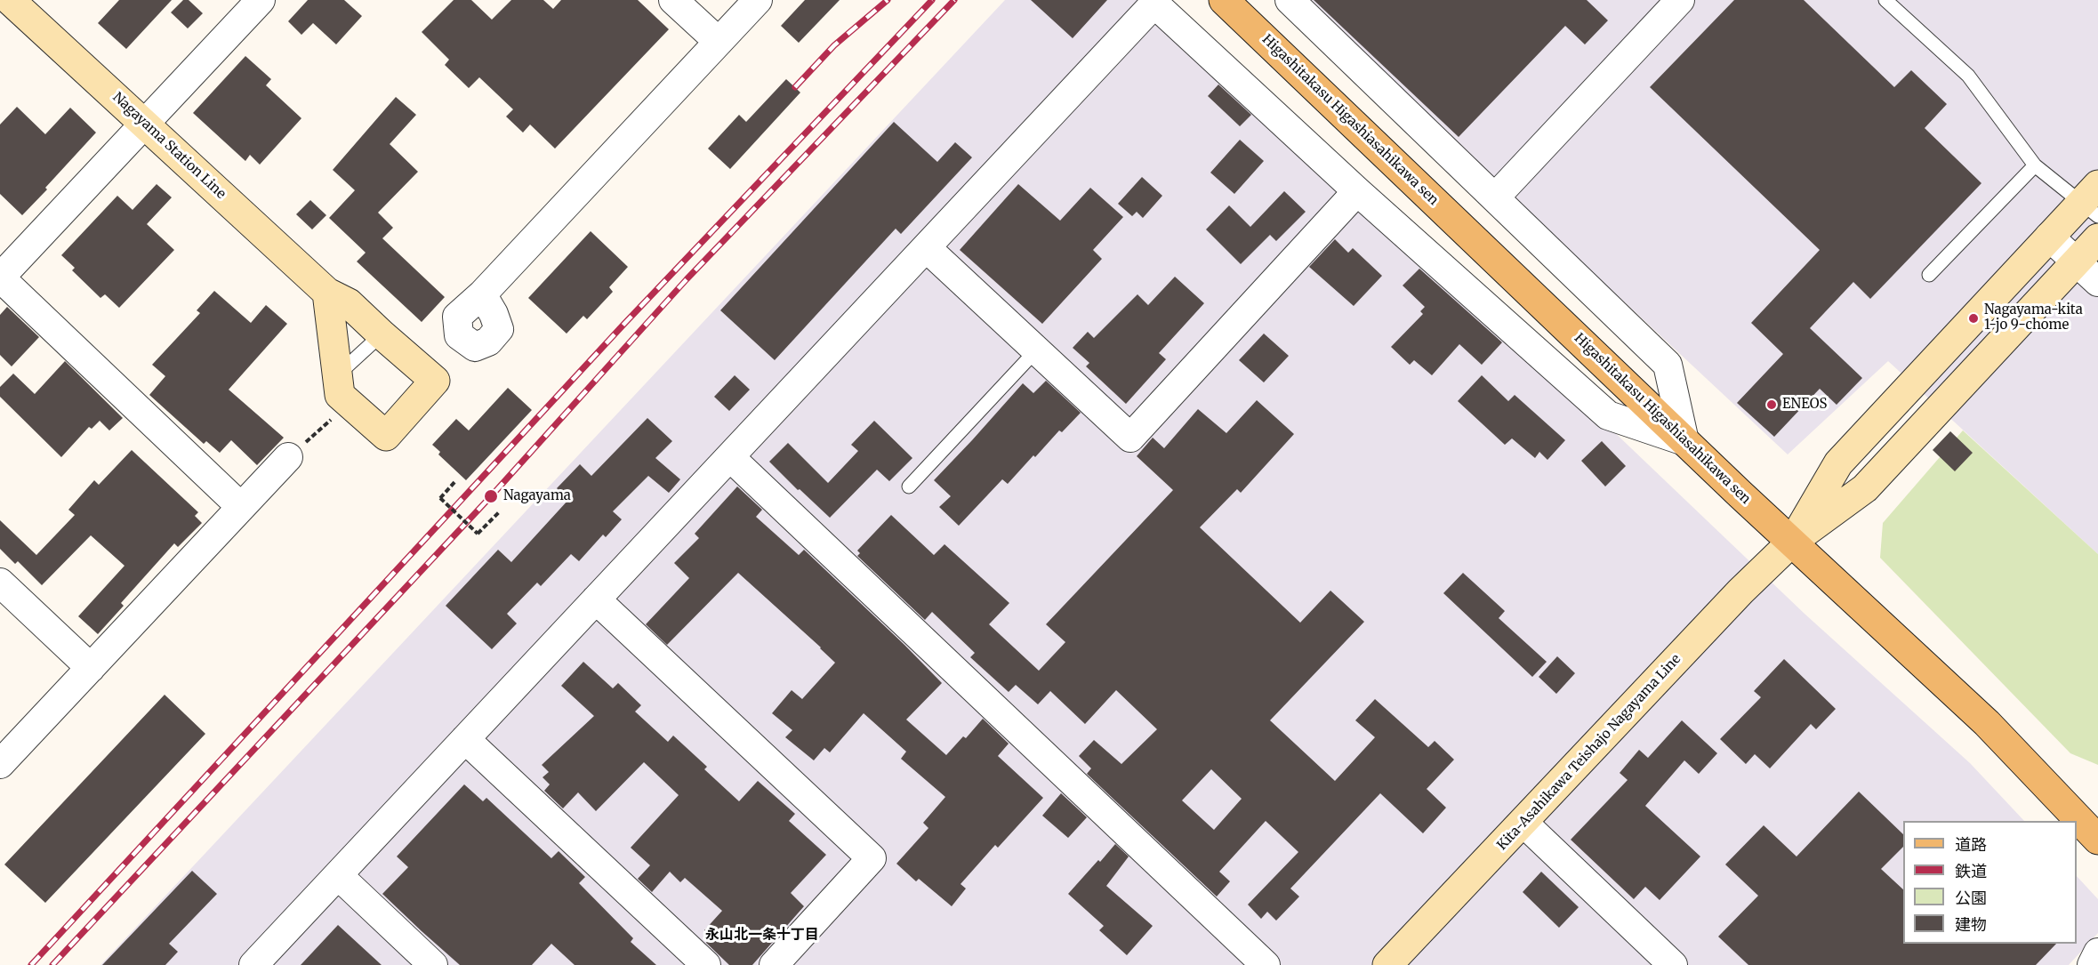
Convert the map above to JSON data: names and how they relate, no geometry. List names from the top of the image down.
{
  "streets": {
    "main road": ["Higashitakasu Higashiasahikawa sen", "Nagayama Station Line", "Kita-Asahikawa Teishajo Nagayama Line"]
  },
  "crossings": [
    ["Higashitakasu Higashiasahikawa sen", "Kita-Asahikawa Teishajo Nagayama Line"]
  ],
  "districts": ["永山北一条十丁目"],
  "places": ["Nagayama-kita 1-jo 9-chome", "ENEOS", "Nagayama"],
  "legend": [
    "道路",
    "鉄道",
    "公園",
    "建物"
  ]
}
